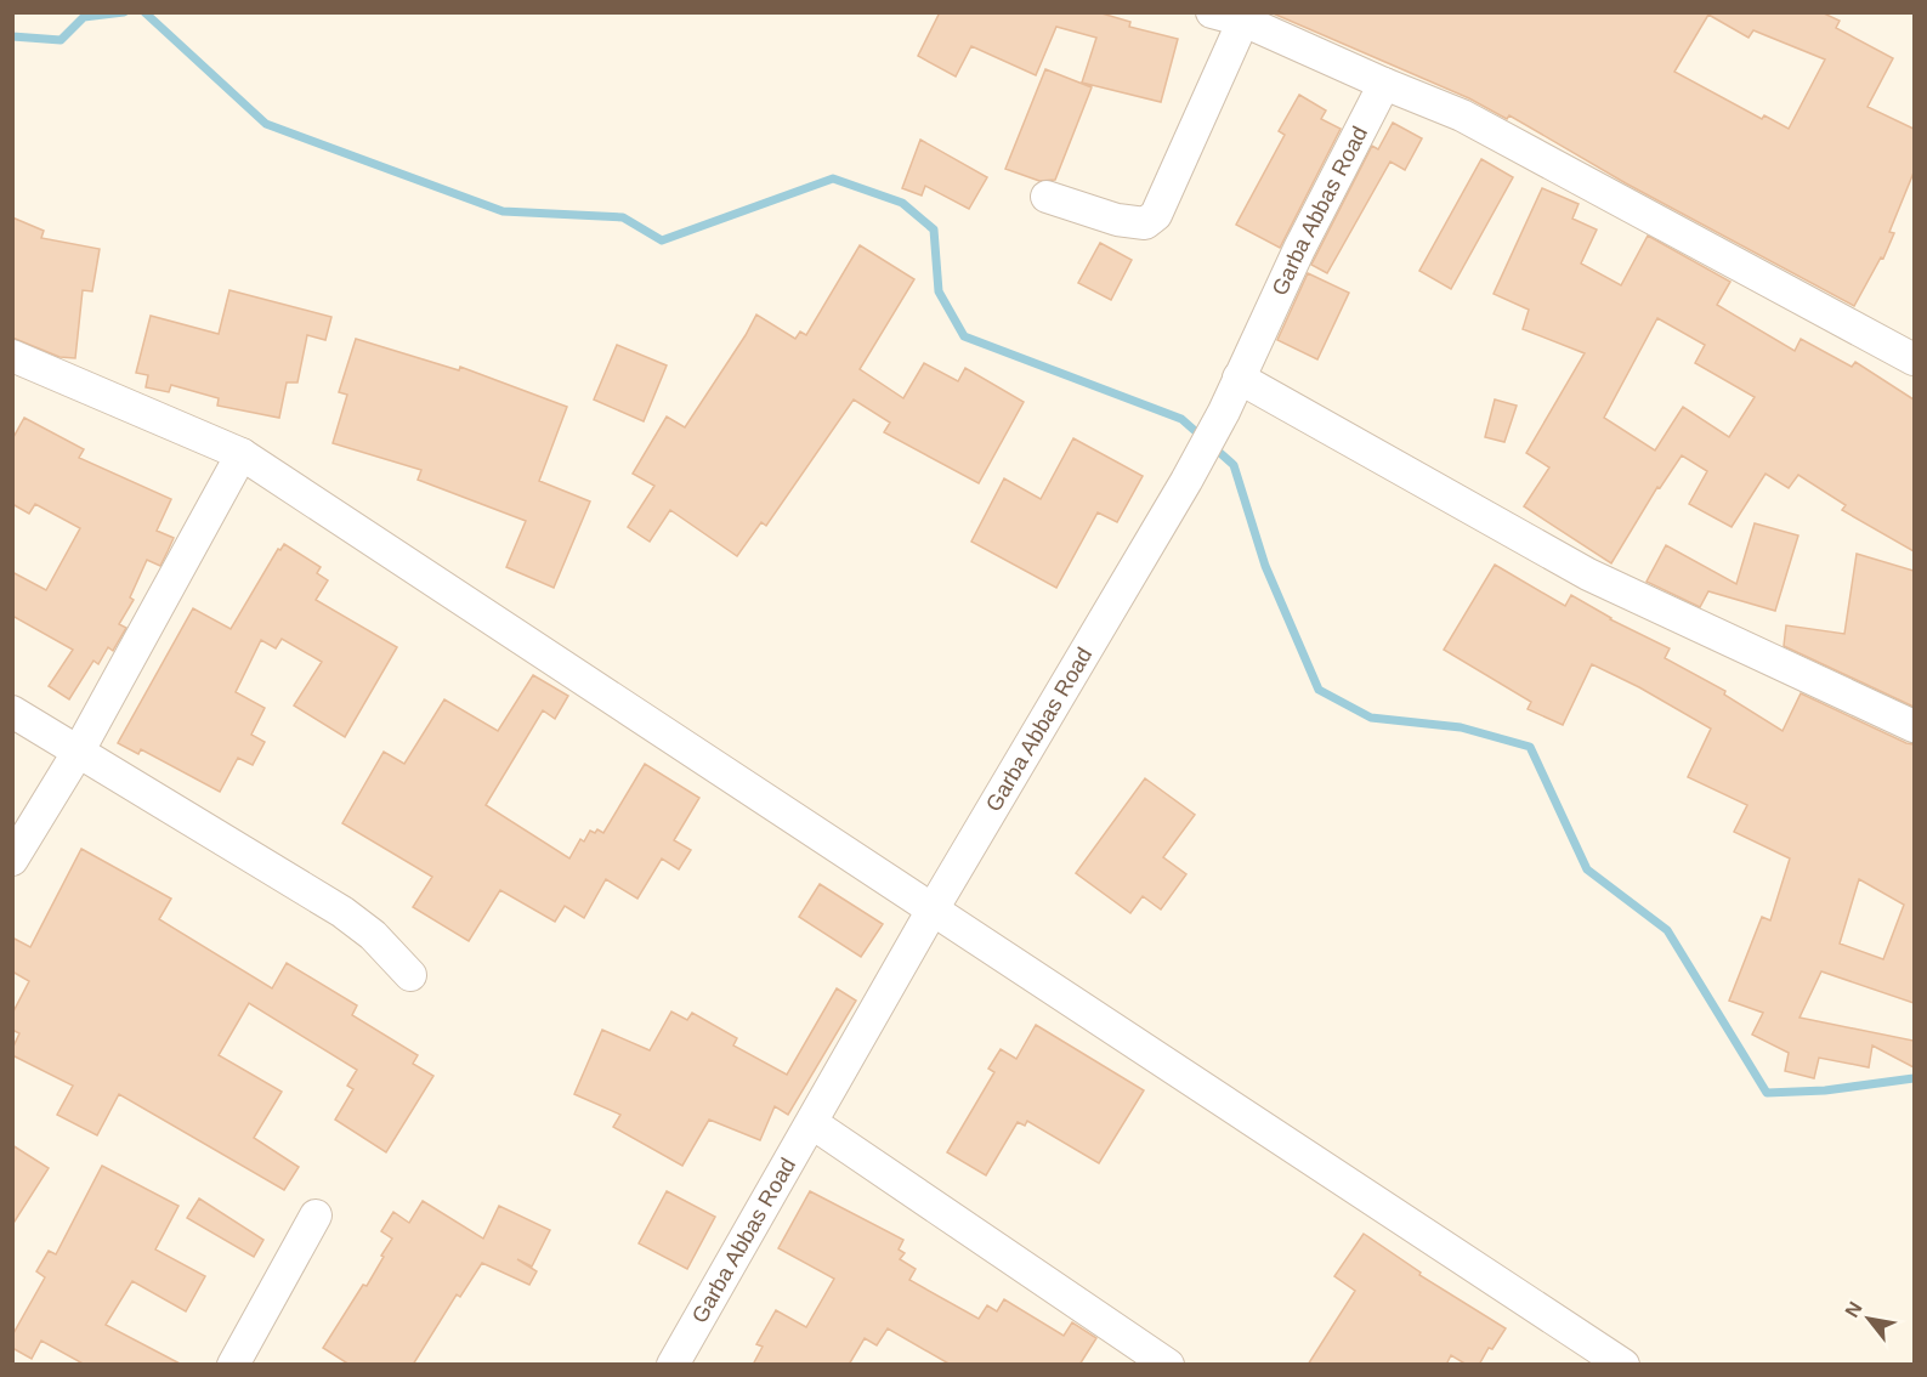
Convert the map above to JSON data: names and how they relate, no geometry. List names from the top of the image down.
{
  "streets": {
    "street": ["Garba Abbas Road"]
  },
  "north": "top left"
}
